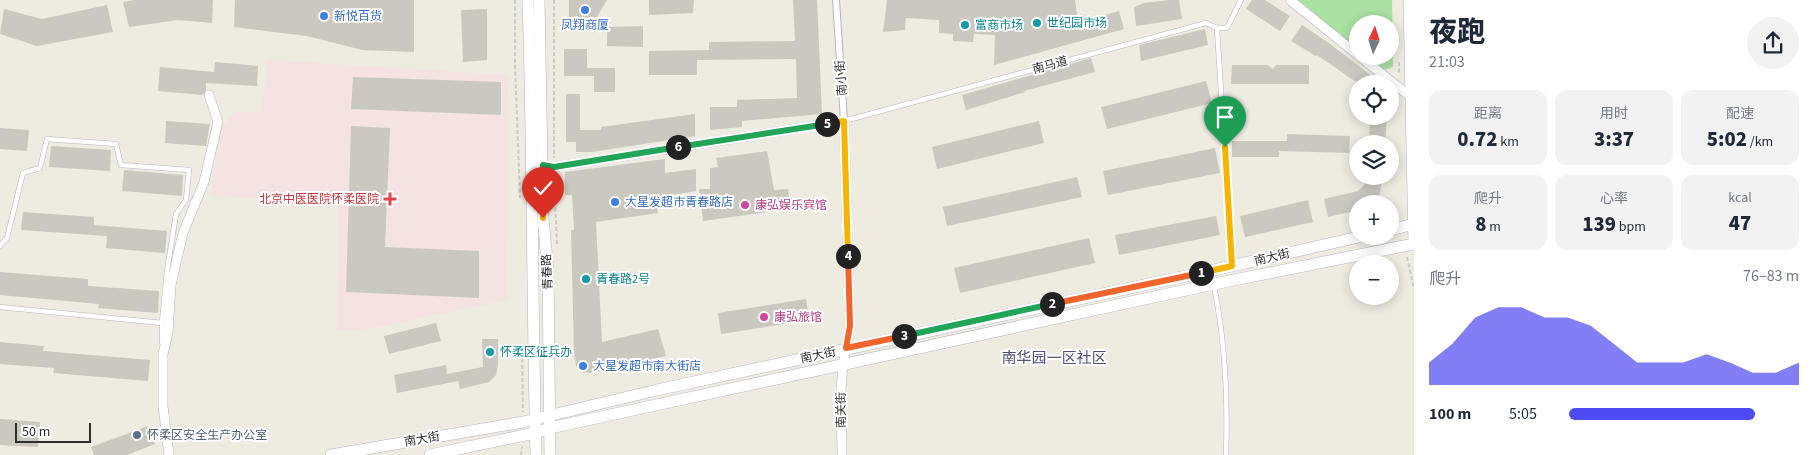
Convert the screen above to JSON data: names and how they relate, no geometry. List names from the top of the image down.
{
  "streets": {
    "main road": ["南大街", "青春路"],
    "street": ["南小街", "南关街"],
    "lane": ["南马道"]
  },
  "crossings": [
    ["南马道", "南小街"],
    ["南小街", "南大街"],
    ["南小街", "南关街"],
    ["南大街", "青春路"],
    ["南大街", "南关街"]
  ],
  "districts": ["南华园一区社区"],
  "places": {
    "other": [
      "凤翔商厦",
      "新悦百货",
      "世纪园市场",
      "富商市场",
      "大星发超市青春路店",
      "康弘娱乐宾馆",
      "青春路2号",
      "康弘旅馆",
      "怀柔区征兵办",
      "大星发超市南大街店",
      "怀柔区安全生产办公室"
    ],
    "health": ["北京中医医院怀柔医院"]
  },
  "scale_bar": "50 m",
  "north": "top",
  "page": {
    "heading": ["夜跑", "21:03"],
    "map_buttons": ["+", "−"],
    "stats": [
      ["距离", "0.72 km"],
      ["用时", "3:37"],
      ["配速", "5:02 /km"],
      ["爬升", "8 m"],
      ["心率", "139 bpm"],
      ["kcal", "47"]
    ],
    "pins": [
      "5",
      "6",
      "4",
      "1",
      "2",
      "3"
    ],
    "chart": ["爬升", "76–83 m"],
    "list": [
      {
        "name": "100 m",
        "note": "5:05"
      }
    ],
    "scale": "50 m"
  }
}
